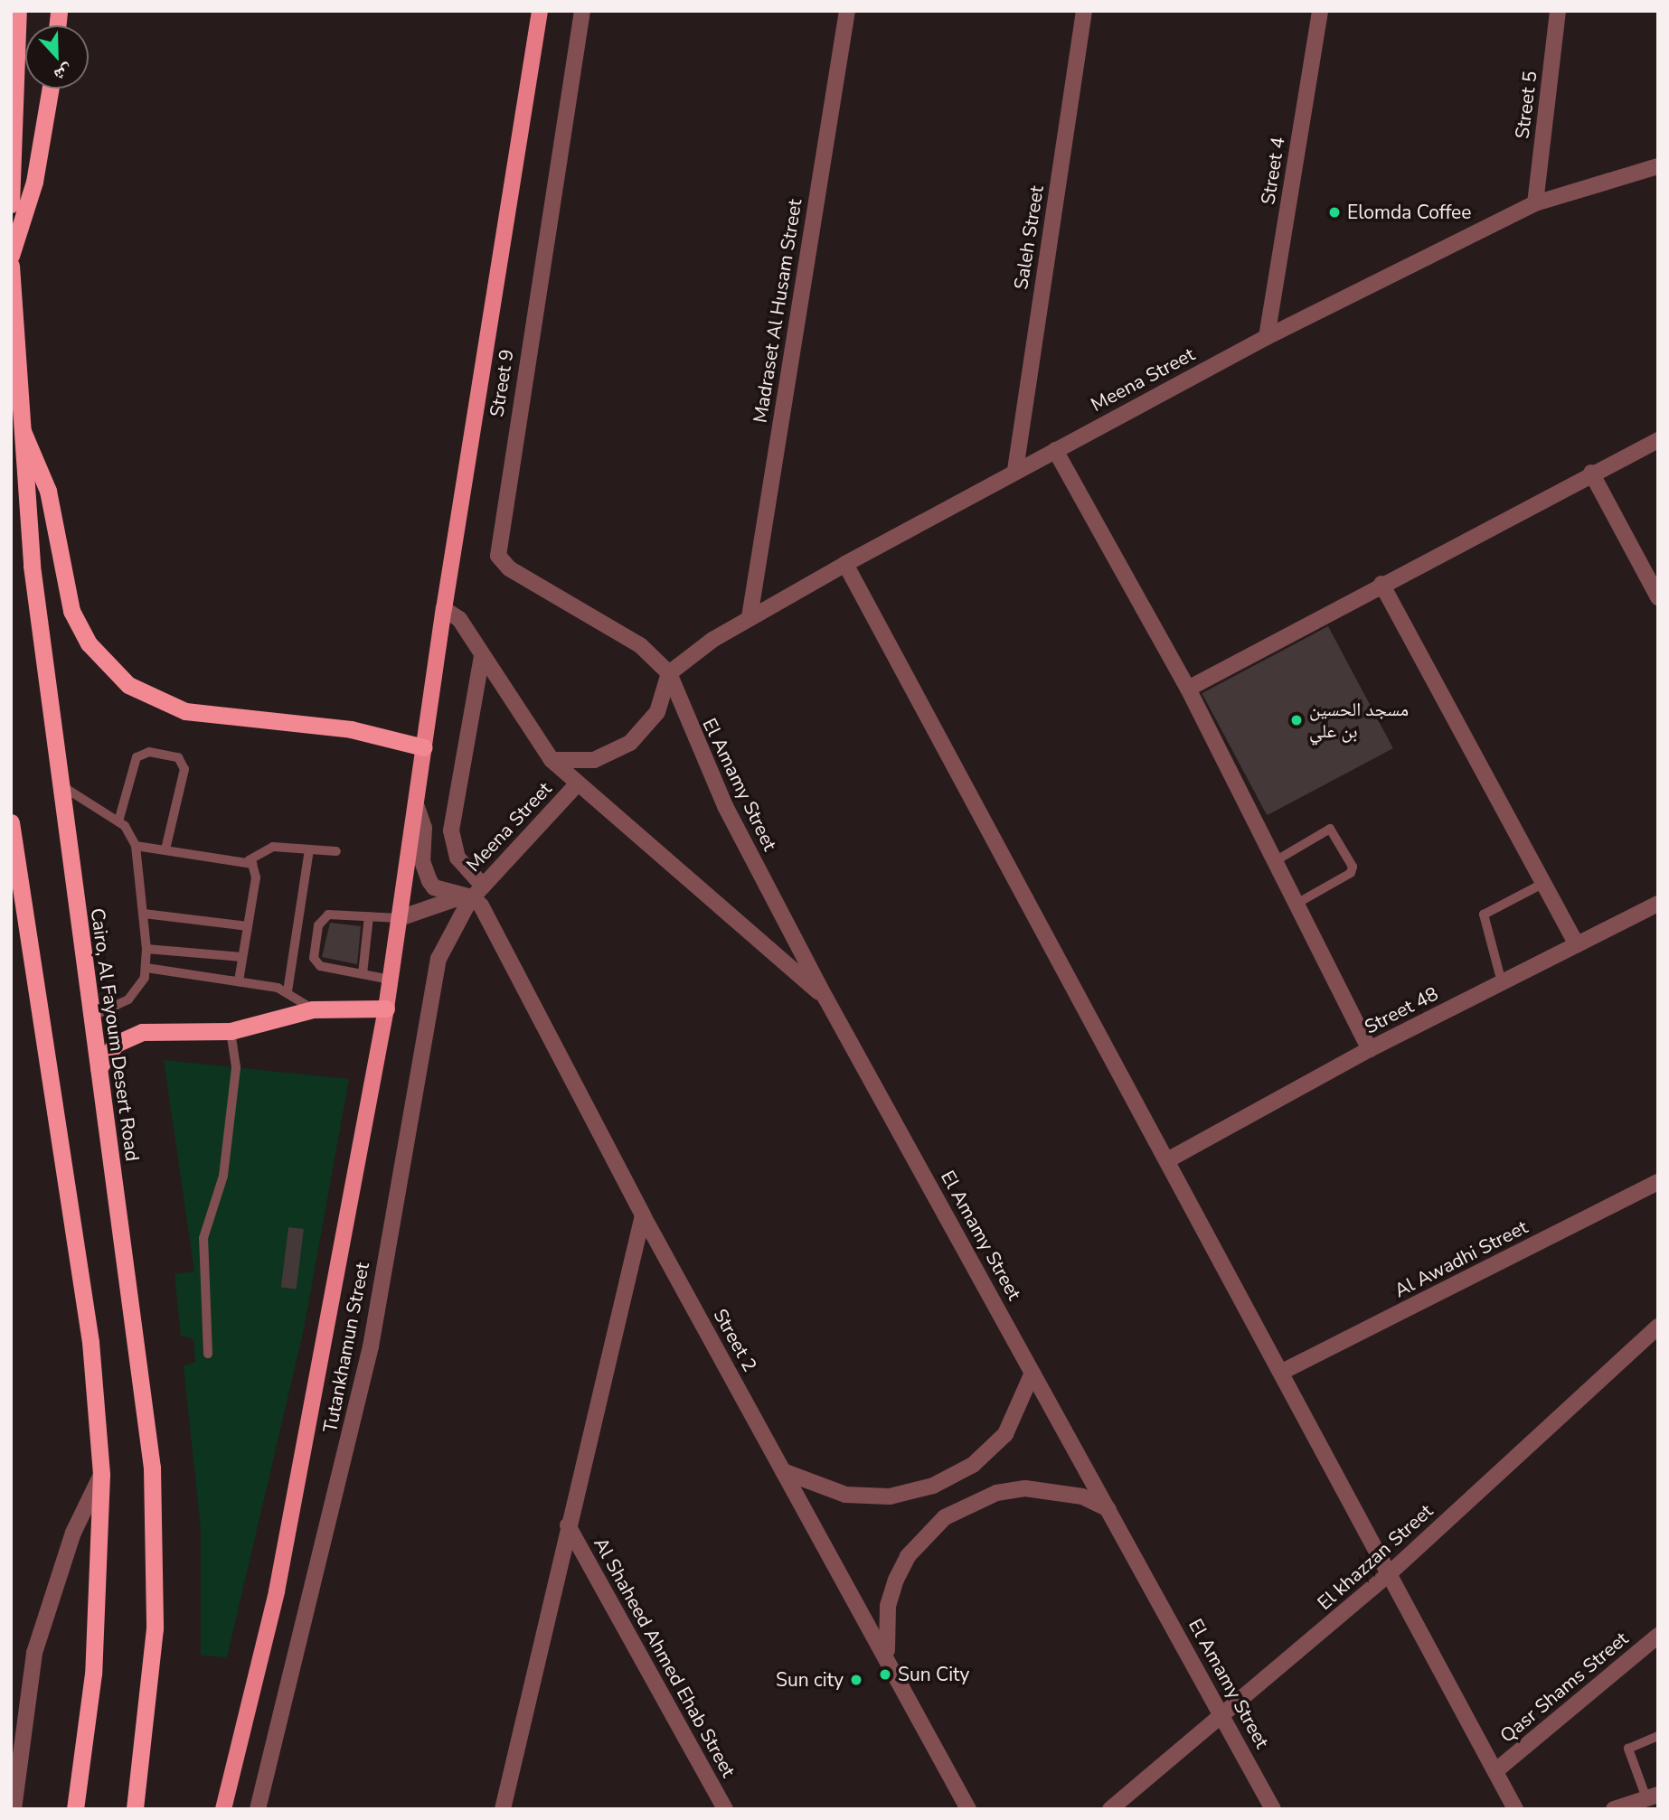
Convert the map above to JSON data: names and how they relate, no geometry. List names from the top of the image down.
{
  "streets": {
    "highway": ["Cairo, Al Fayoum Desert Road"],
    "street": [
      "Street 5",
      "Street 4",
      "Saleh Street",
      "Madraset Al Husam Street",
      "Meena Street",
      "Street 9",
      "El Amamy Street",
      "Street 48",
      "Al Awadhi Street",
      "Street 2",
      "Tutankhamun Street",
      "El khazzan Street",
      "Al Shaheed Ahmed Ehab Street",
      "Qasr Shams Street"
    ]
  },
  "crossings": [
    ["Street 5", "Meena Street"],
    ["Street 4", "Meena Street"],
    ["Saleh Street", "Meena Street"],
    ["Madraset Al Husam Street", "Meena Street"],
    ["Meena Street", "Street 9"],
    ["Meena Street", "El Amamy Street"],
    ["Meena Street", "Street 2"],
    ["Meena Street", "Tutankhamun Street"],
    ["Street 9", "El Amamy Street"],
    ["El Amamy Street", "El khazzan Street"],
    ["Street 2", "Tutankhamun Street"]
  ],
  "places": [
    "Elomda Coffee",
    "مسجد الحسين بن علي",
    "Sun City",
    "Sun city"
  ],
  "north": "bottom"
}
